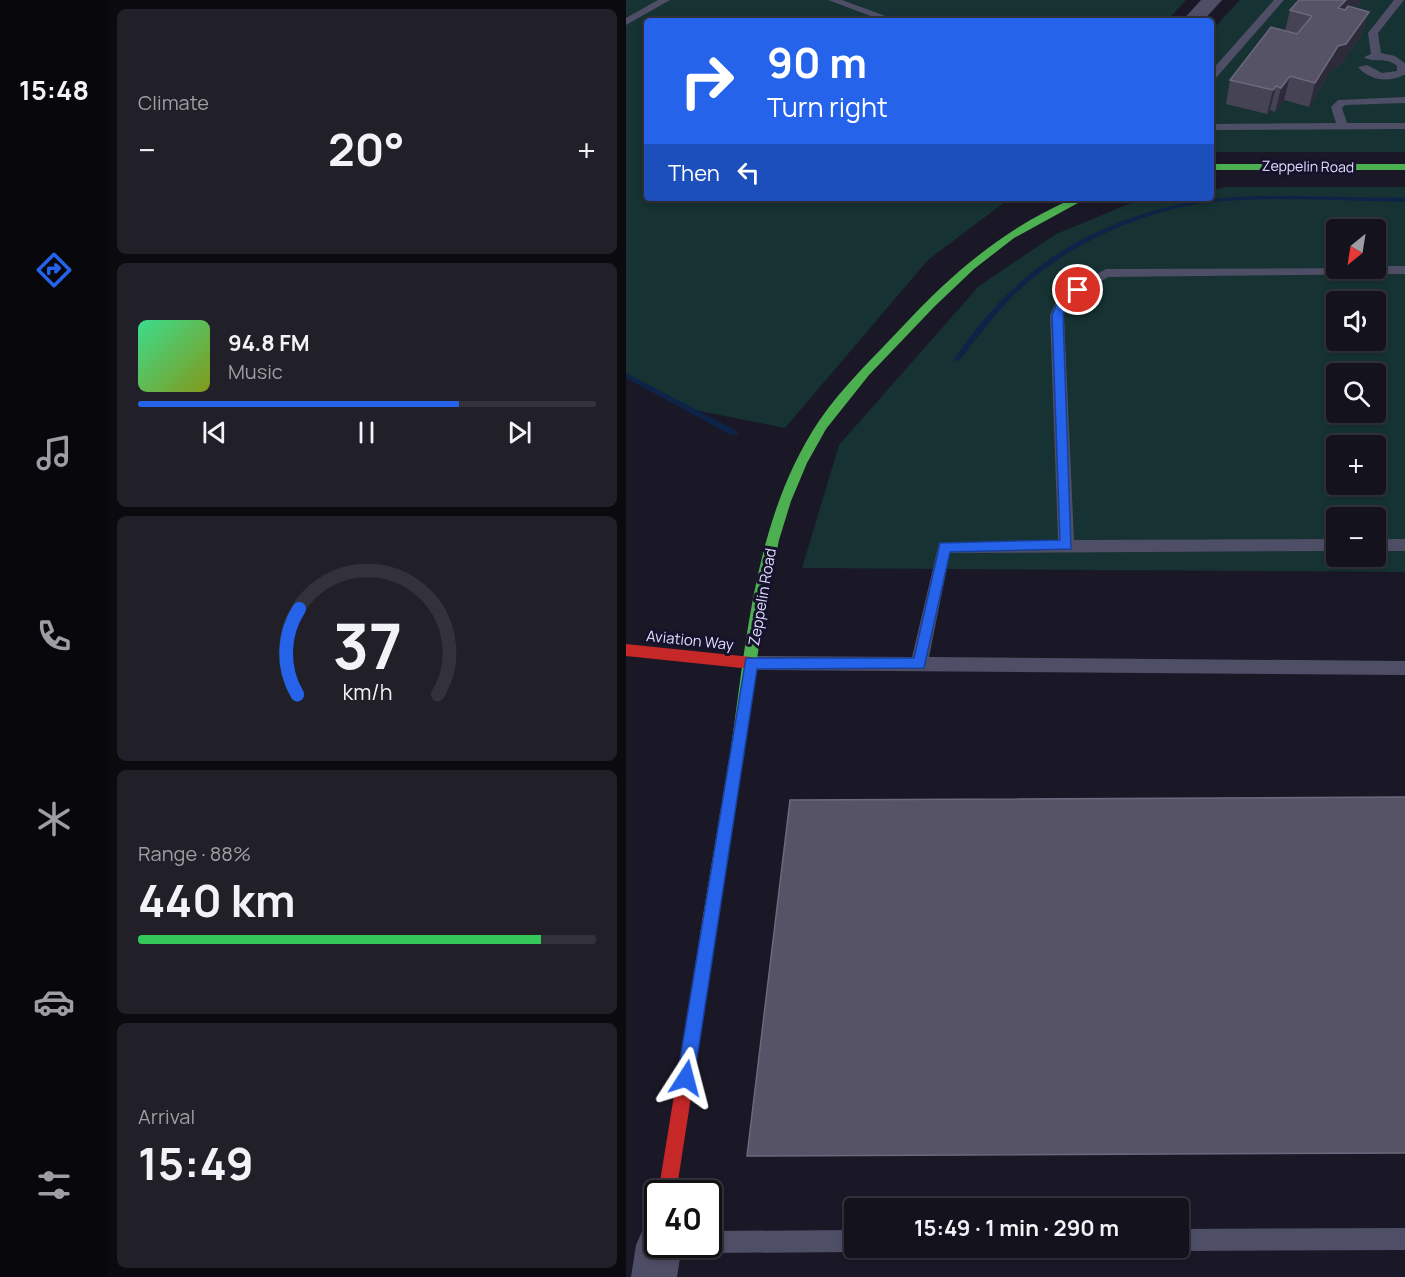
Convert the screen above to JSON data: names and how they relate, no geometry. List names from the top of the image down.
{
  "streets": {
    "street": ["Zeppelin Road", "Aviation Way"]
  },
  "crossings": [
    ["Zeppelin Road", "Aviation Way"]
  ],
  "north": "bottom left",
  "page": {
    "tabs": "15:48",
    "tile": [
      "Climate",
      ["Range · 88%", "440 km"],
      ["Arrival", "15:49"]
    ],
    "turn": ["90 m", "Turn right"],
    "heat": ["−", "20°", "+"],
    "then": "Then",
    "map_buttons": ["+", "−"],
    "song": ["94.8 FM", "Music"],
    "limit": "40",
    "trip": "15:49 · 1 min · 290 m",
    "gauge": ["37", "km/h"]
  }
}
